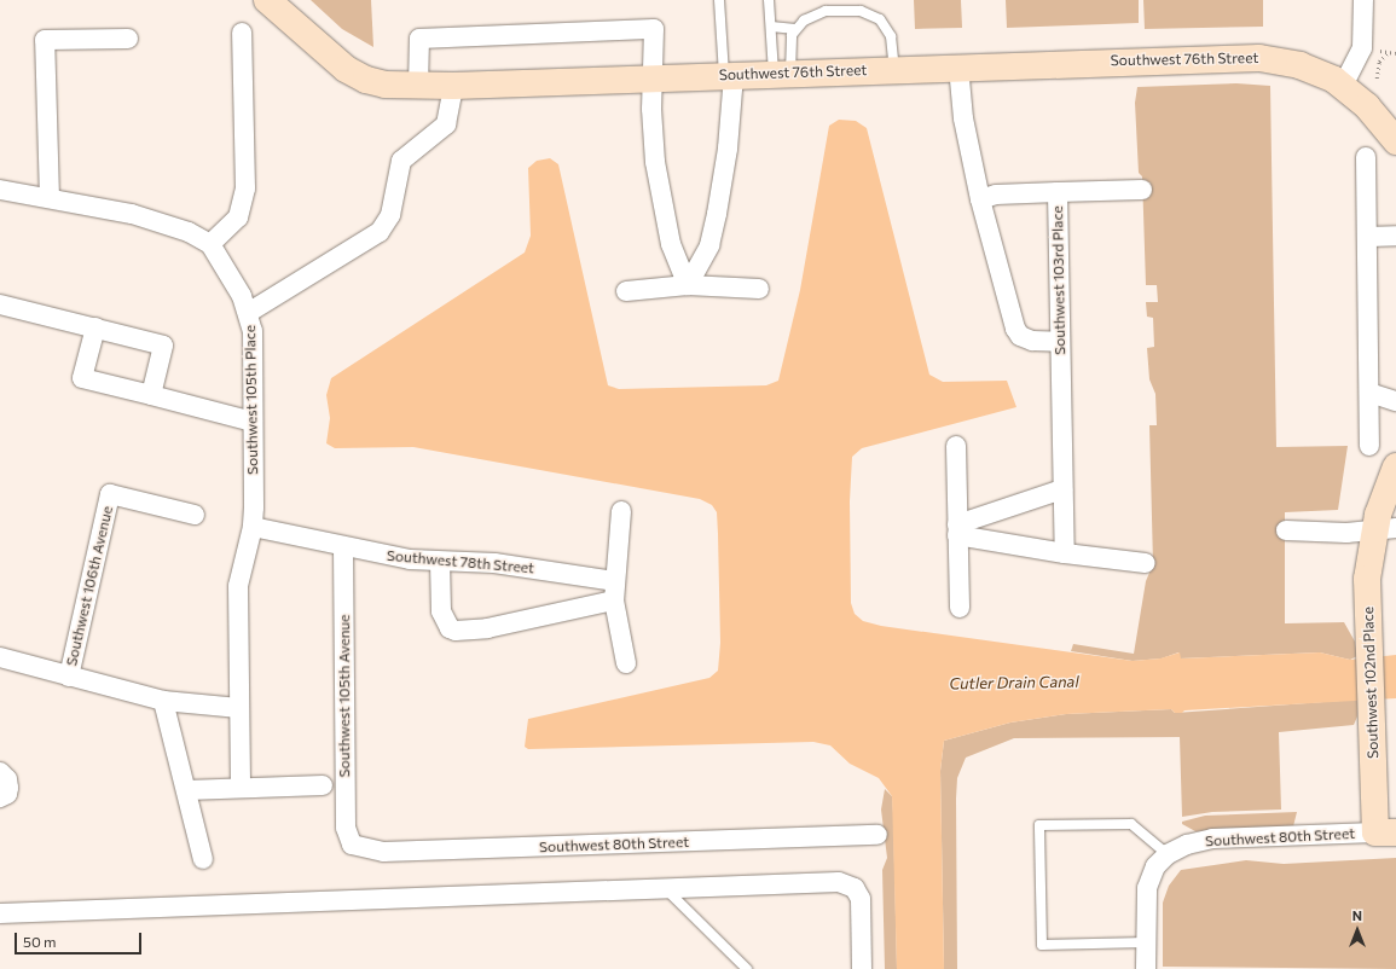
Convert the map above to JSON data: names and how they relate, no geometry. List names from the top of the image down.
{
  "streets": {
    "street": [
      "Southwest 76th Street",
      "Southwest 103rd Place",
      "Southwest 105th Place",
      "Southwest 78th Street",
      "Southwest 106th Avenue",
      "Southwest 102nd Place",
      "Southwest 105th Avenue",
      "Southwest 80th Street"
    ]
  },
  "crossings": [
    ["Southwest 105th Place", "Southwest 78th Street"],
    ["Southwest 78th Street", "Southwest 105th Avenue"],
    ["Southwest 102nd Place", "Southwest 80th Street"],
    ["Southwest 105th Avenue", "Southwest 80th Street"]
  ],
  "water": ["Cutler Drain Canal"],
  "scale_bar": "50 m",
  "north": "top"
}
